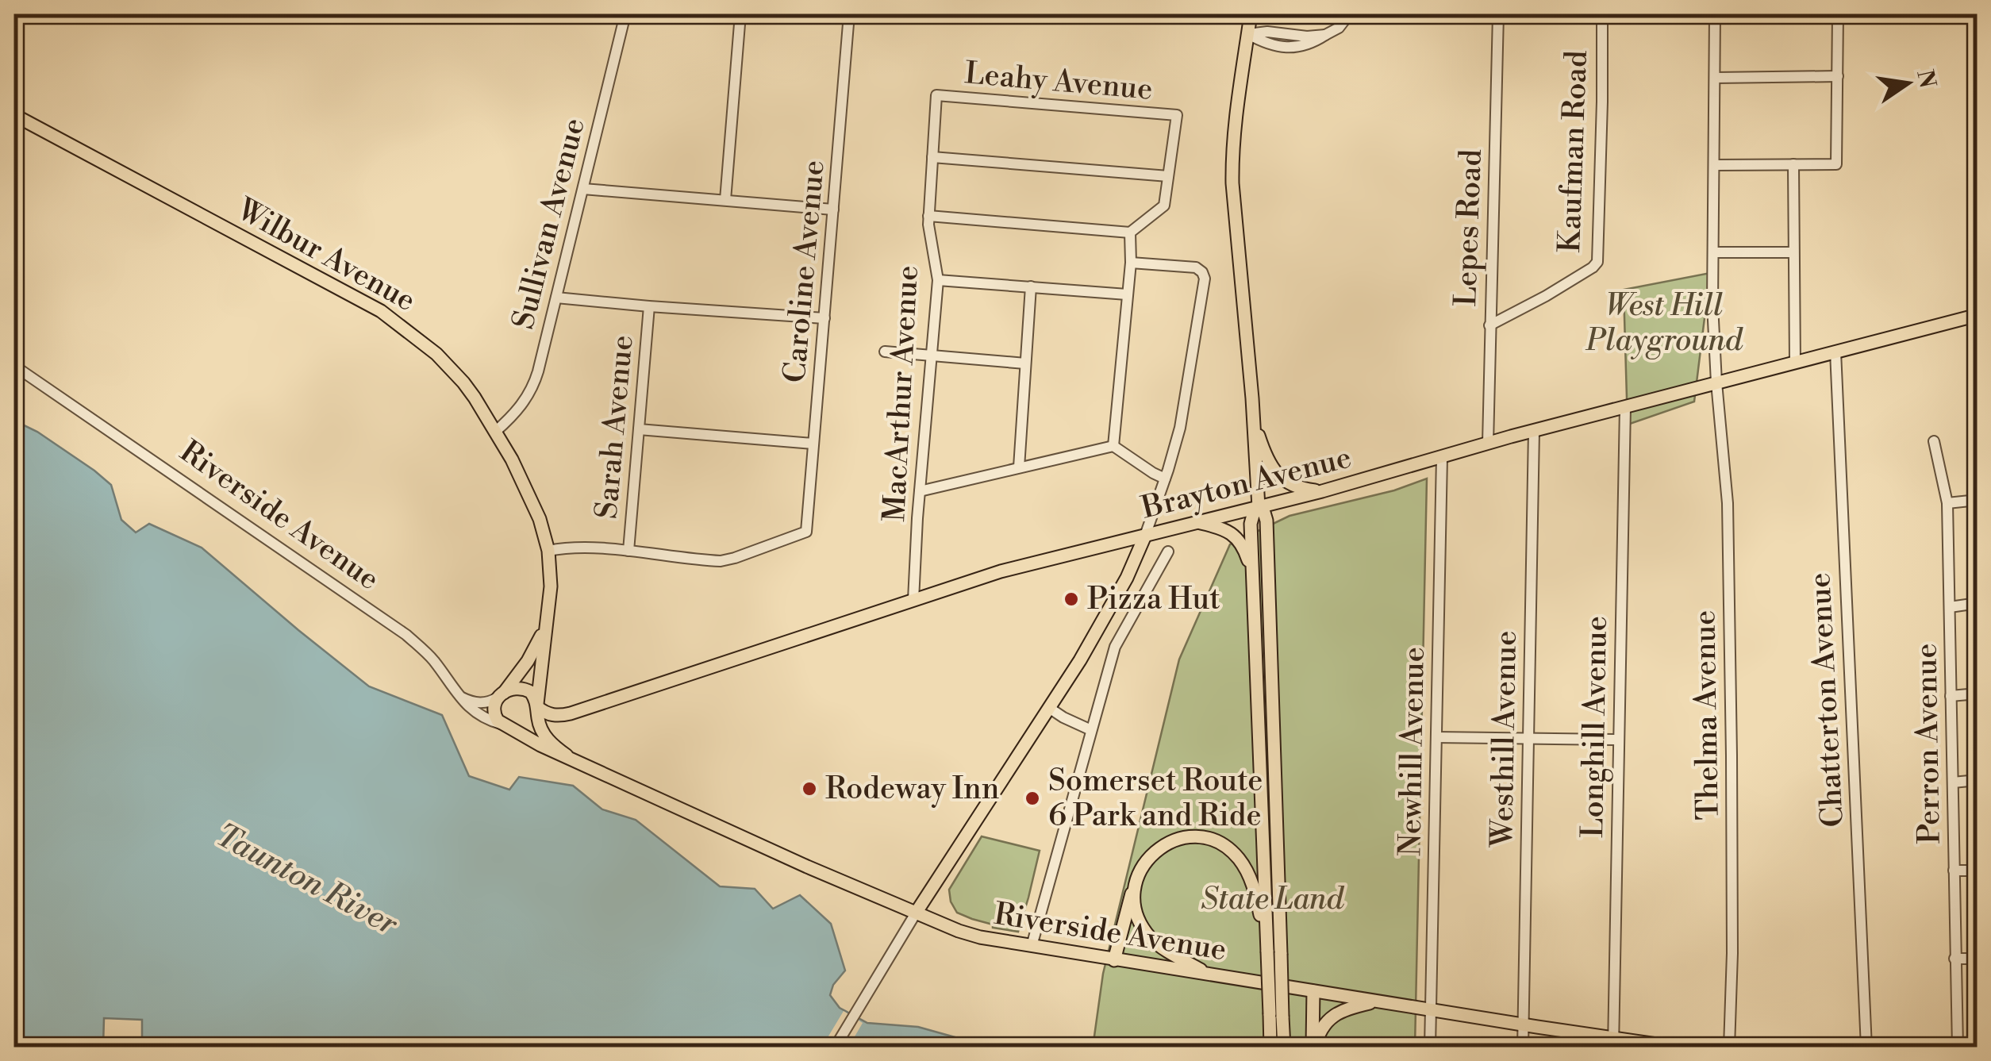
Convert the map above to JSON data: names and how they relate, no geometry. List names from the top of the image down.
{
  "streets": {
    "main road": ["Wilbur Avenue", "Brayton Avenue", "Riverside Avenue"],
    "street": [
      "Leahy Avenue",
      "Kaufman Road",
      "Sullivan Avenue",
      "Lepes Road",
      "Caroline Avenue",
      "MacArthur Avenue",
      "Sarah Avenue",
      "Chatterton Avenue",
      "Thelma Avenue",
      "Longhill Avenue",
      "Westhill Avenue",
      "Perron Avenue",
      "Newhill Avenue"
    ]
  },
  "crossings": [
    ["Leahy Avenue", "MacArthur Avenue"],
    ["Kaufman Road", "Lepes Road"],
    ["Sullivan Avenue", "Wilbur Avenue"],
    ["Lepes Road", "Brayton Avenue"],
    ["Wilbur Avenue", "Brayton Avenue"],
    ["Wilbur Avenue", "Riverside Avenue"],
    ["Caroline Avenue", "Sarah Avenue"],
    ["MacArthur Avenue", "Brayton Avenue"],
    ["Brayton Avenue", "Riverside Avenue"],
    ["Brayton Avenue", "Chatterton Avenue"],
    ["Brayton Avenue", "Thelma Avenue"],
    ["Brayton Avenue", "Longhill Avenue"],
    ["Brayton Avenue", "Westhill Avenue"],
    ["Brayton Avenue", "Newhill Avenue"],
    ["Riverside Avenue", "Longhill Avenue"],
    ["Riverside Avenue", "Westhill Avenue"],
    ["Riverside Avenue", "Newhill Avenue"]
  ],
  "water": ["Taunton River"],
  "parks": ["West Hill Playground", "State Land"],
  "places": ["Pizza Hut", "Rodeway Inn", "Somerset Route 6 Park and Ride"],
  "north": "right"
}
